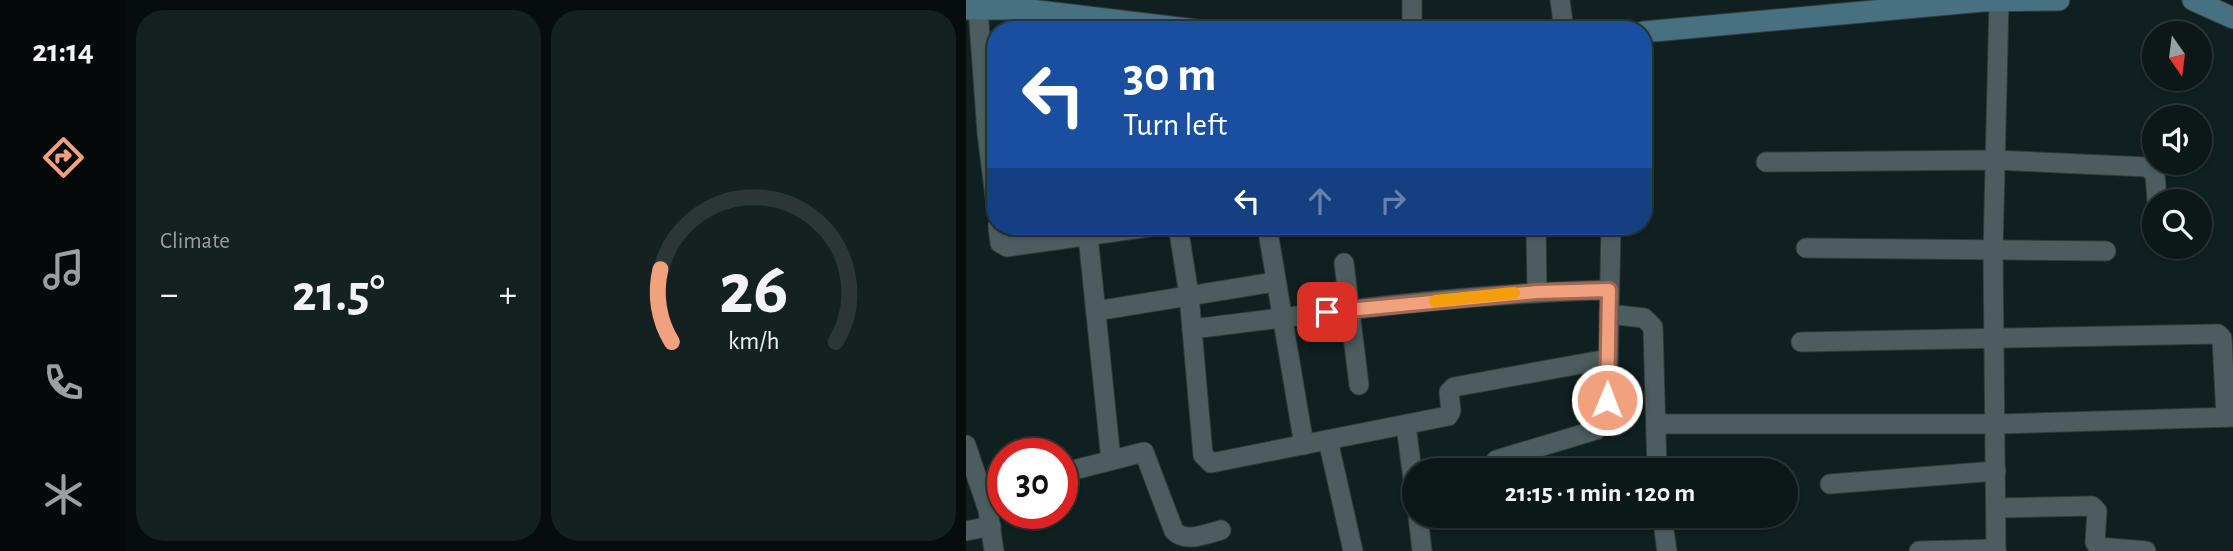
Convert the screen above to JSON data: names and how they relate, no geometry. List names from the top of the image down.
{
  "north": "bottom",
  "page": {
    "tabs": "21:14",
    "tile": "Climate",
    "turn": ["30 m", "Turn left"],
    "heat": ["−", "21.5°", "+"],
    "limit": "30",
    "trip": "21:15 · 1 min · 120 m",
    "gauge": ["26", "km/h"]
  }
}
